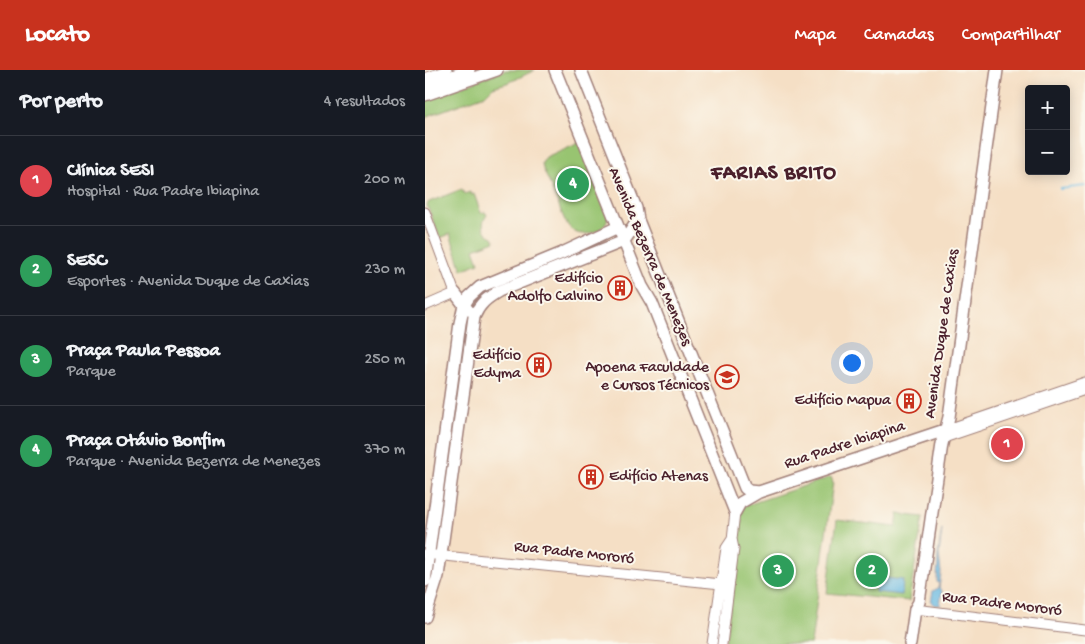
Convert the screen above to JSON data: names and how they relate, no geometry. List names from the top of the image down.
{
  "streets": {
    "main road": ["Avenida Bezerra de Menezes", "Avenida Duque de Caxias", "Rua Padre Ibiapina"],
    "street": ["Rua Padre Mororó"]
  },
  "crossings": [
    ["Avenida Bezerra de Menezes", "Rua Padre Ibiapina"],
    ["Avenida Duque de Caxias", "Rua Padre Ibiapina"],
    ["Avenida Duque de Caxias", "Rua Padre Mororó"]
  ],
  "districts": ["FARIAS BRITO"],
  "places": {
    "building": [
      "Edifício Adolfo Calvino",
      "Edifício Edyma",
      "Edifício Mapua",
      "Edifício Atenas"
    ],
    "school or university": ["Apoena Faculdade e Cursos Técnicos"]
  },
  "page": {
    "header": "Locato",
    "nav": ["Mapa", "Camadas", "Compartilhar"],
    "heading": ["Por perto", "4 resultados"],
    "map_buttons": ["+", "−"],
    "list": [
      {
        "mark": "1",
        "name": "Clínica SESI",
        "note": "Hospital · Rua Padre Ibiapina",
        "value": "200 m"
      },
      {
        "mark": "2",
        "name": "SESC",
        "note": "Esportes · Avenida Duque de Caxias",
        "value": "230 m"
      },
      {
        "mark": "3",
        "name": "Praça Paula Pessoa",
        "note": "Parque",
        "value": "250 m"
      },
      {
        "mark": "4",
        "name": "Praça Otávio Bonfim",
        "note": "Parque · Avenida Bezerra de Menezes",
        "value": "370 m"
      }
    ],
    "pins": [
      "4",
      "1",
      "2",
      "3"
    ]
  }
}
